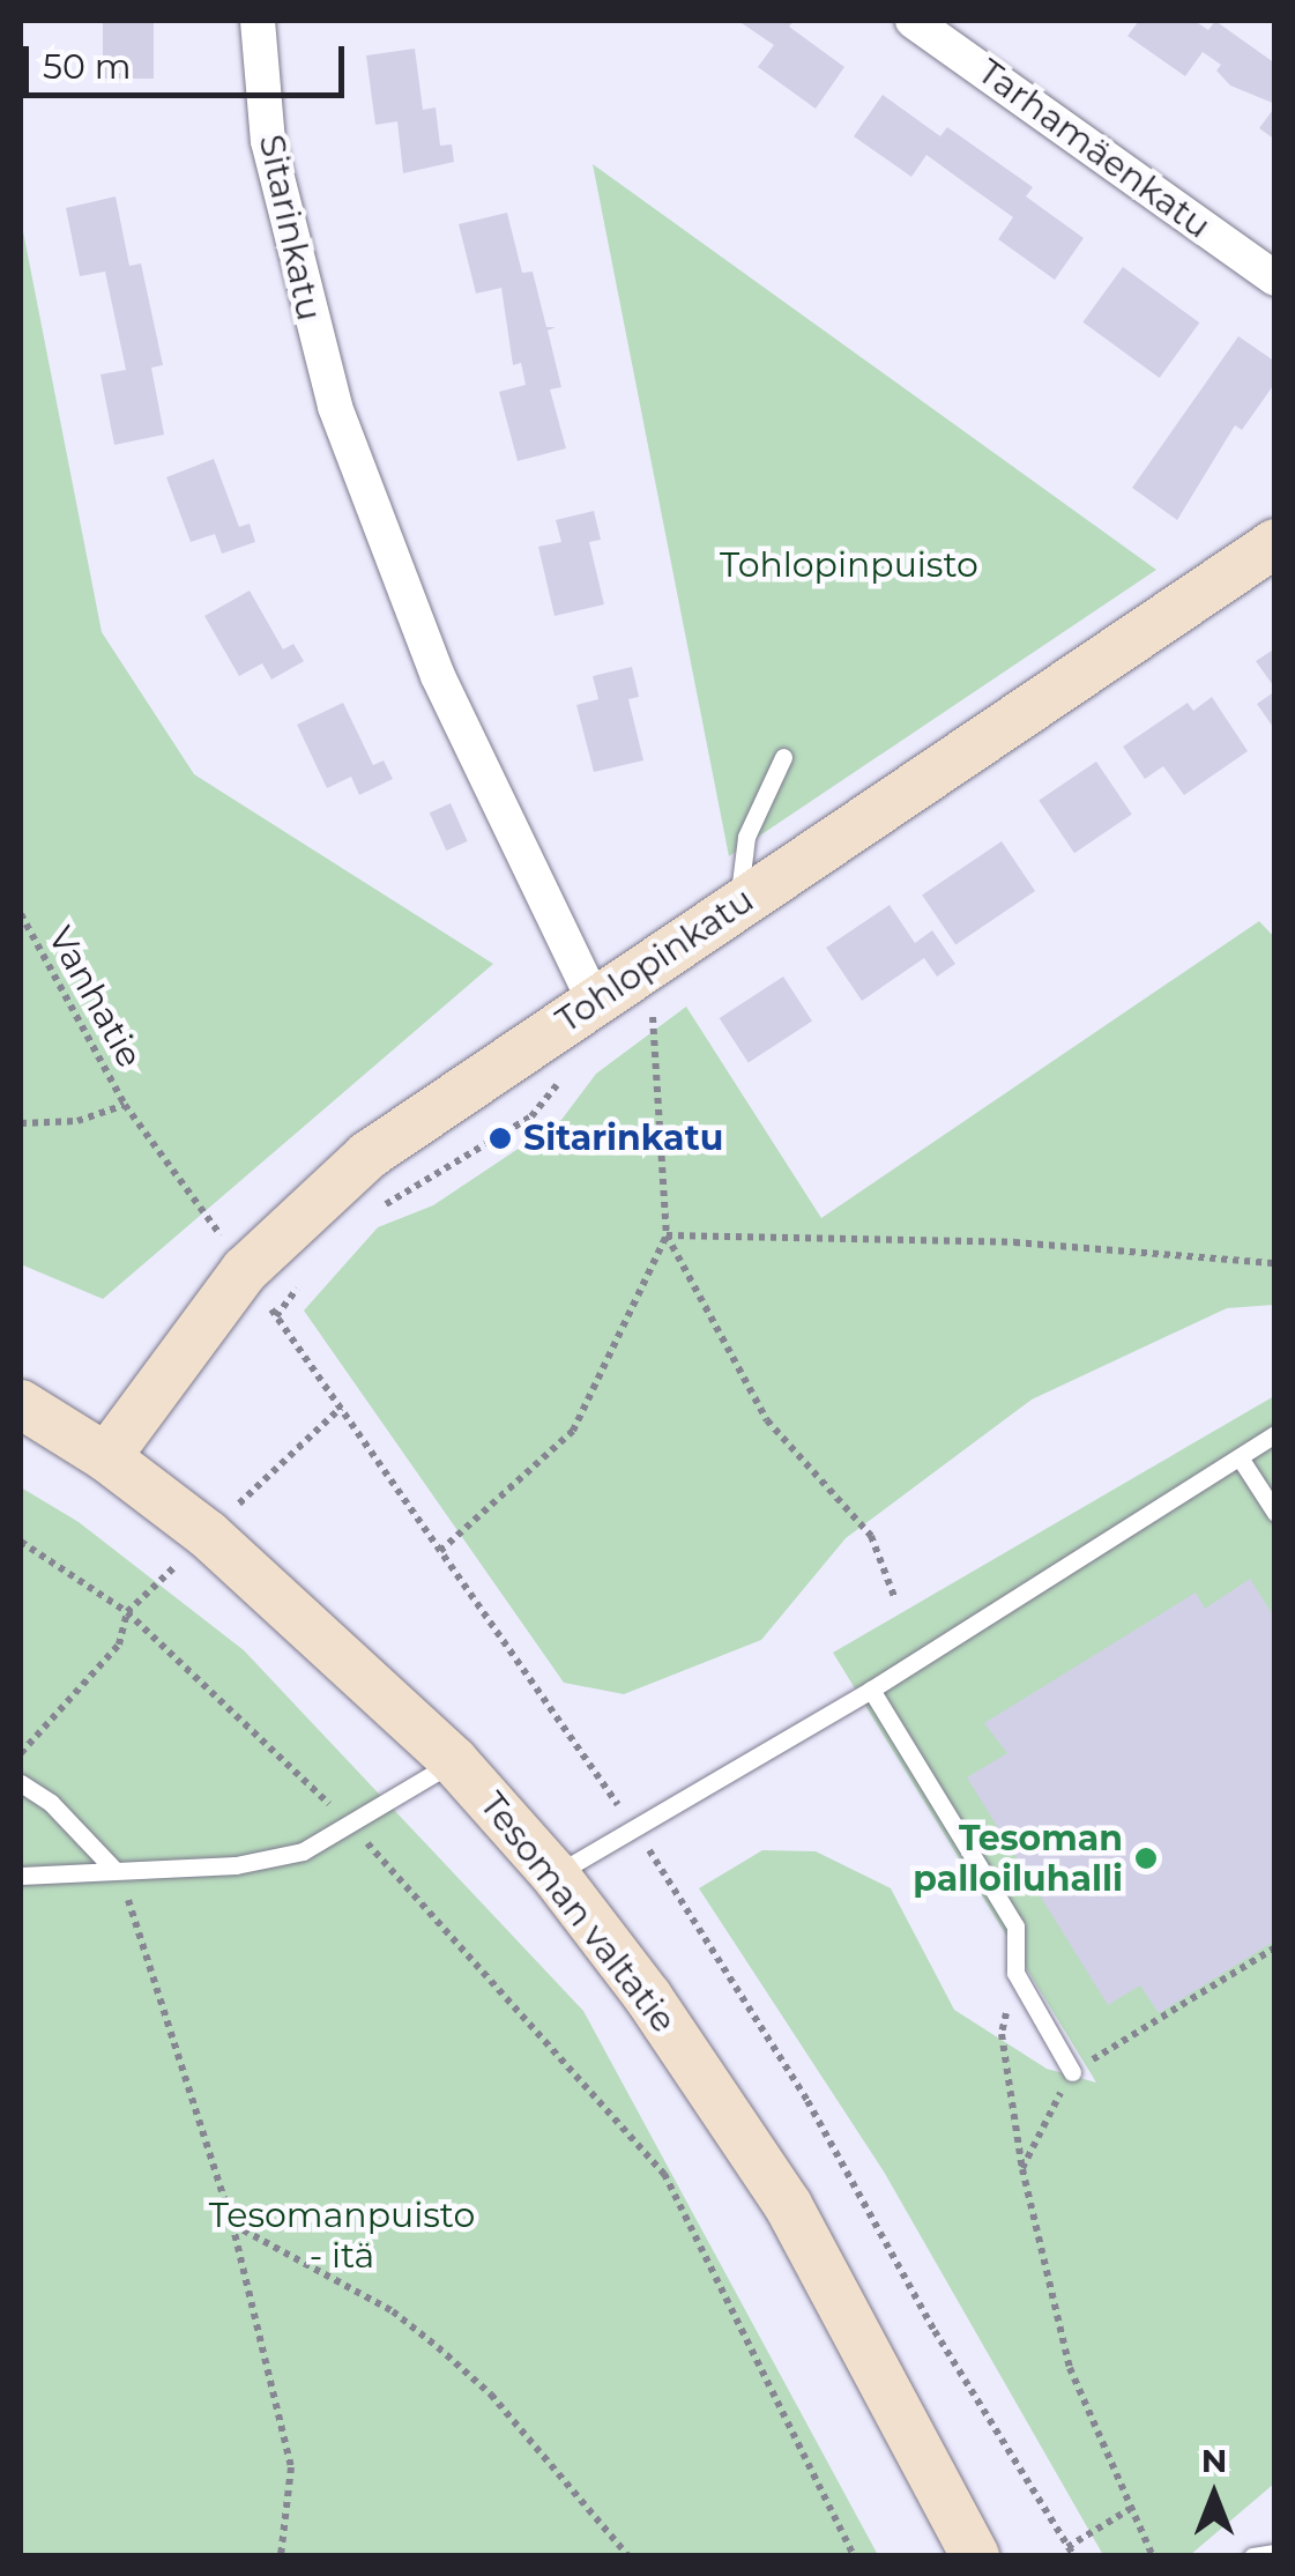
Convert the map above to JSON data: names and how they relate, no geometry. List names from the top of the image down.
{
  "streets": {
    "main road": ["Tohlopinkatu", "Tesoman valtatie"],
    "street": ["Tarhamäenkatu", "Sitarinkatu"],
    "path": ["Vanhatie"]
  },
  "crossings": [
    ["Sitarinkatu", "Tohlopinkatu"],
    ["Tohlopinkatu", "Tesoman valtatie"]
  ],
  "parks": ["Tohlopinpuisto", "Tesomanpuisto - itä"],
  "places": ["Sitarinkatu", "Tesoman palloiluhalli"],
  "scale_bar": "50 m",
  "north": "top"
}
